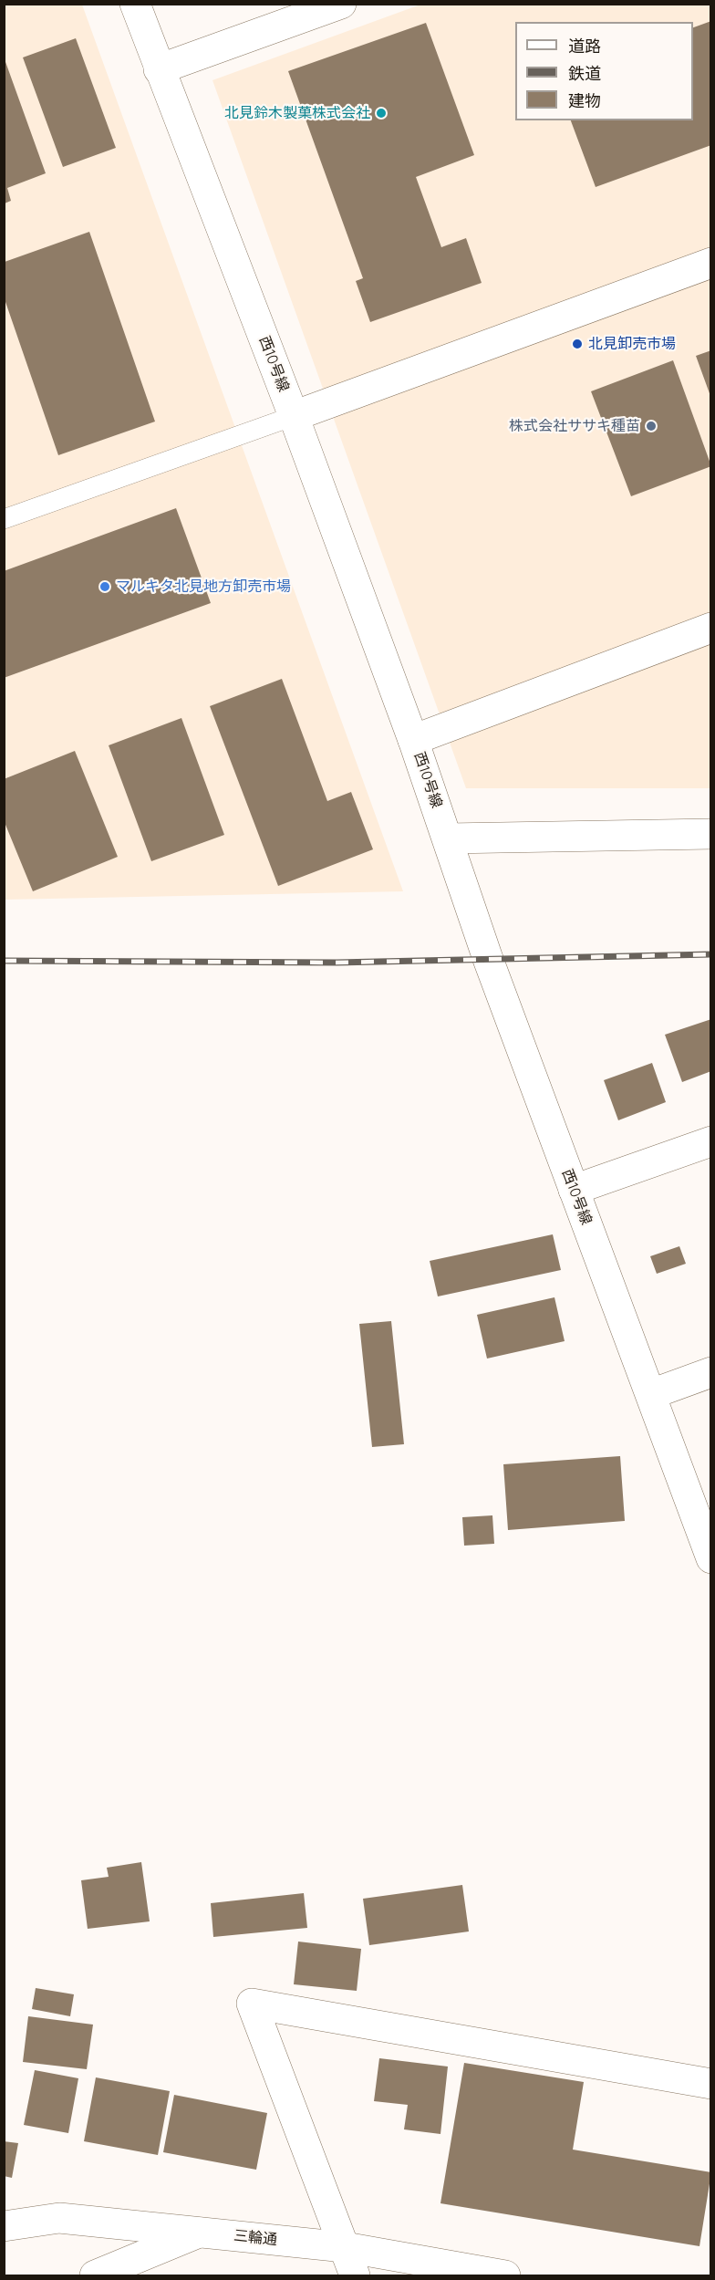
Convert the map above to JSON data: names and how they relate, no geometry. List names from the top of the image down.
{
  "streets": {
    "street": ["西10号線", "三輪通"]
  },
  "places": [
    "北見鈴木製菓株式会社",
    "北見卸売市場",
    "株式会社ササキ種苗",
    "マルキタ北見地方卸売市場"
  ],
  "legend": ["道路", "鉄道", "建物"]
}
